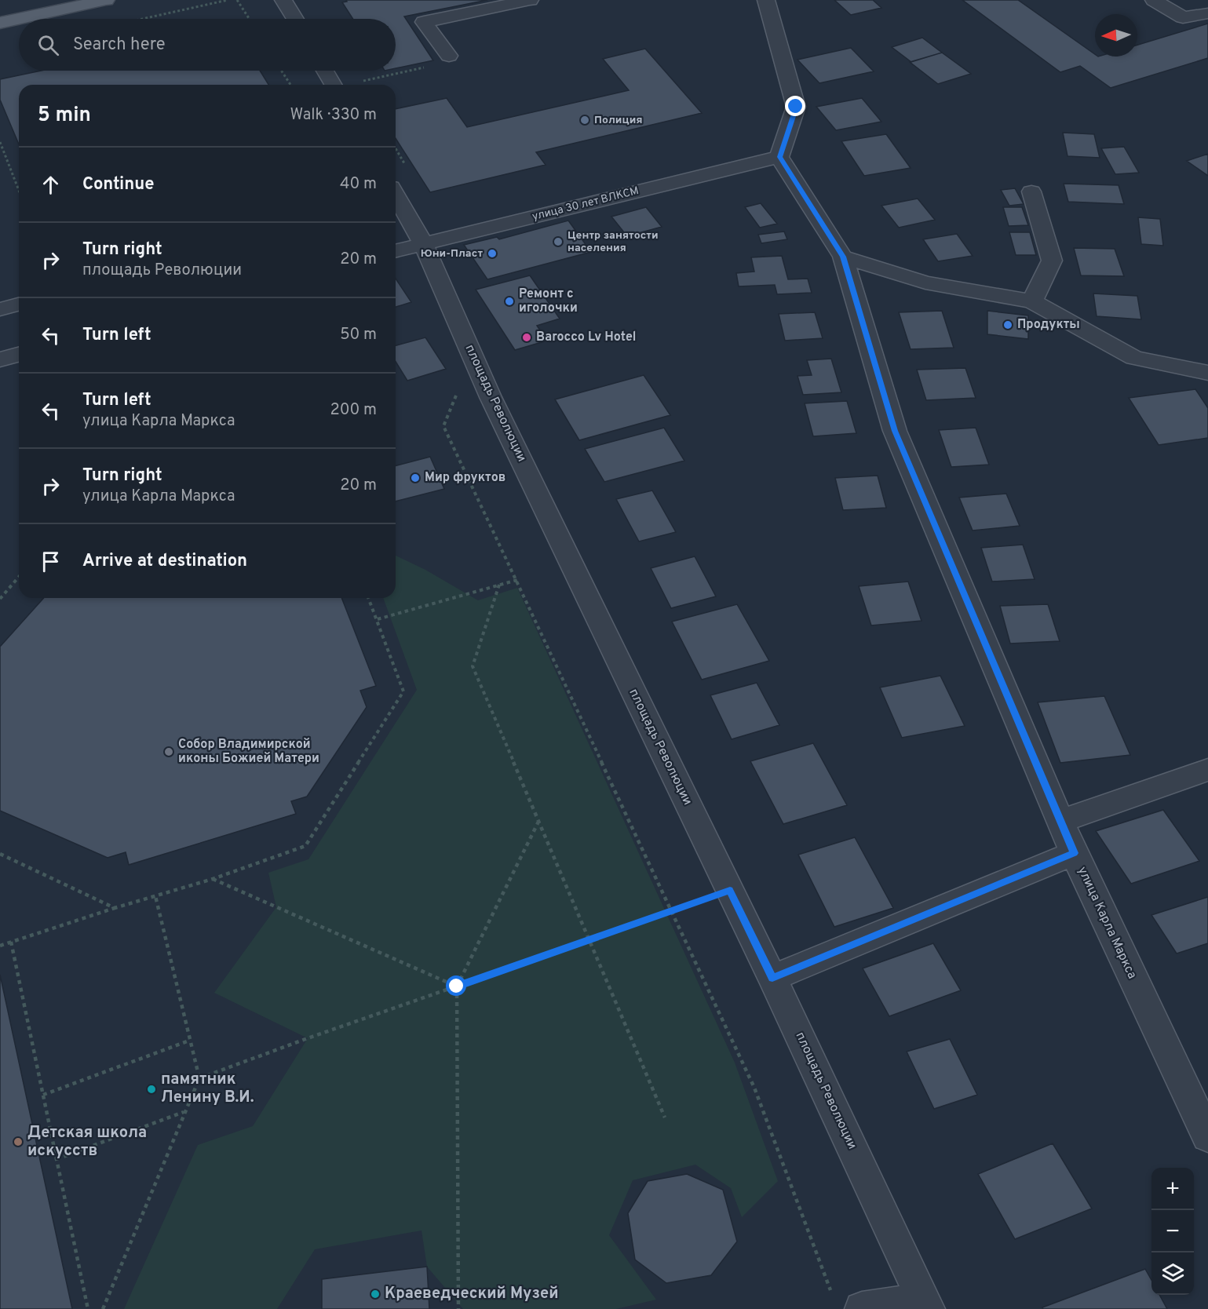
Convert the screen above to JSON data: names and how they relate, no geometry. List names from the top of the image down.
{
  "streets": {
    "street": ["улица 30 лет ВЛКСМ", "площадь Революции", "улица Карла Маркса"]
  },
  "crossings": [
    ["улица 30 лет ВЛКСМ", "площадь Революции"],
    ["улица 30 лет ВЛКСМ", "улица Карла Маркса"]
  ],
  "places": [
    "Полиция",
    "Центр занятости населения",
    "Юни-Пласт",
    "Ремонт с иголочки",
    "Продукты",
    "Barocco Lv Hotel",
    "Мир фруктов",
    "Собор Владимирской иконы Божией Матери",
    "памятник Ленину В.И.",
    "Детская школа искусств",
    "Краеведческий Музей"
  ],
  "north": "left",
  "page": {
    "search": "Search here",
    "heading": ["5 min", "Walk · 330 m"],
    "list": [
      ["Continue", "40 m"],
      ["Turn right", "площадь Революции", "20 m"],
      ["Turn left", "50 m"],
      ["Turn left", "улица Карла Маркса", "200 m"],
      ["Turn right", "улица Карла Маркса", "20 m"],
      "Arrive at destination"
    ],
    "map_buttons": ["+", "−"]
  }
}
